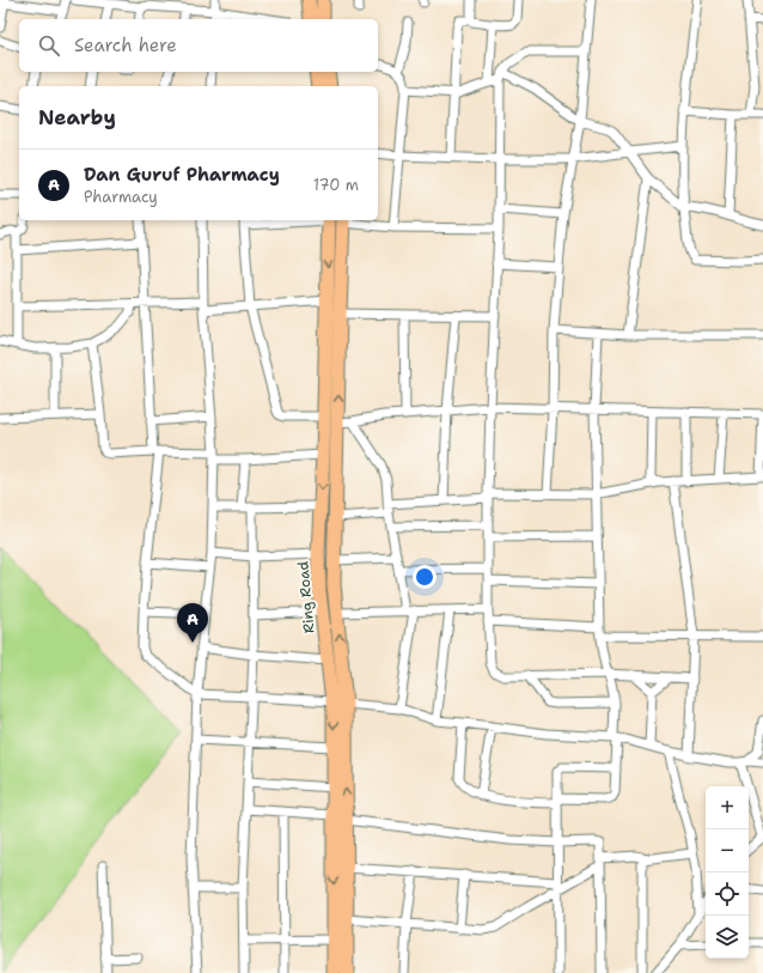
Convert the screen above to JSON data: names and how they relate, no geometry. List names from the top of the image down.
{
  "streets": {
    "main road": ["Ring Road"]
  },
  "page": {
    "search": "Search here",
    "heading": "Nearby",
    "list": [
      {
        "mark": "A",
        "name": "Dan Guruf Pharmacy",
        "note": "Pharmacy",
        "value": "170 m"
      }
    ],
    "pins": "A",
    "map_buttons": ["+", "−"]
  }
}
